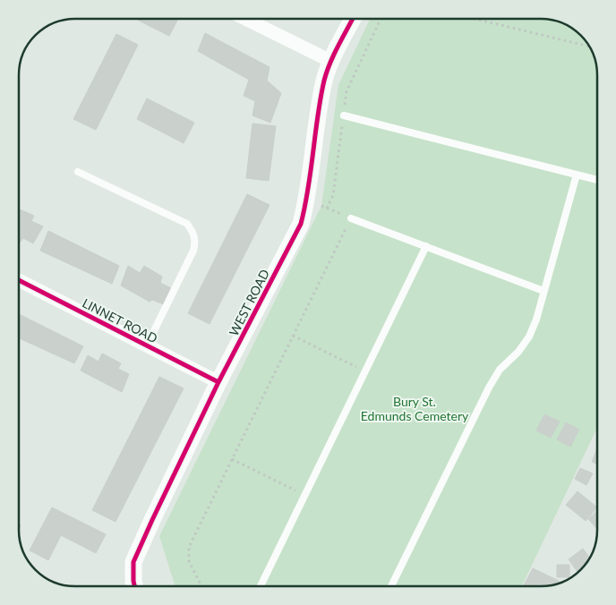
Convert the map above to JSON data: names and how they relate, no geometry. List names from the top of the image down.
{
  "streets": {
    "street": ["WEST ROAD", "LINNET ROAD"]
  },
  "crossings": [
    ["WEST ROAD", "LINNET ROAD"]
  ],
  "parks": ["Bury St. Edmunds Cemetery"]
}
